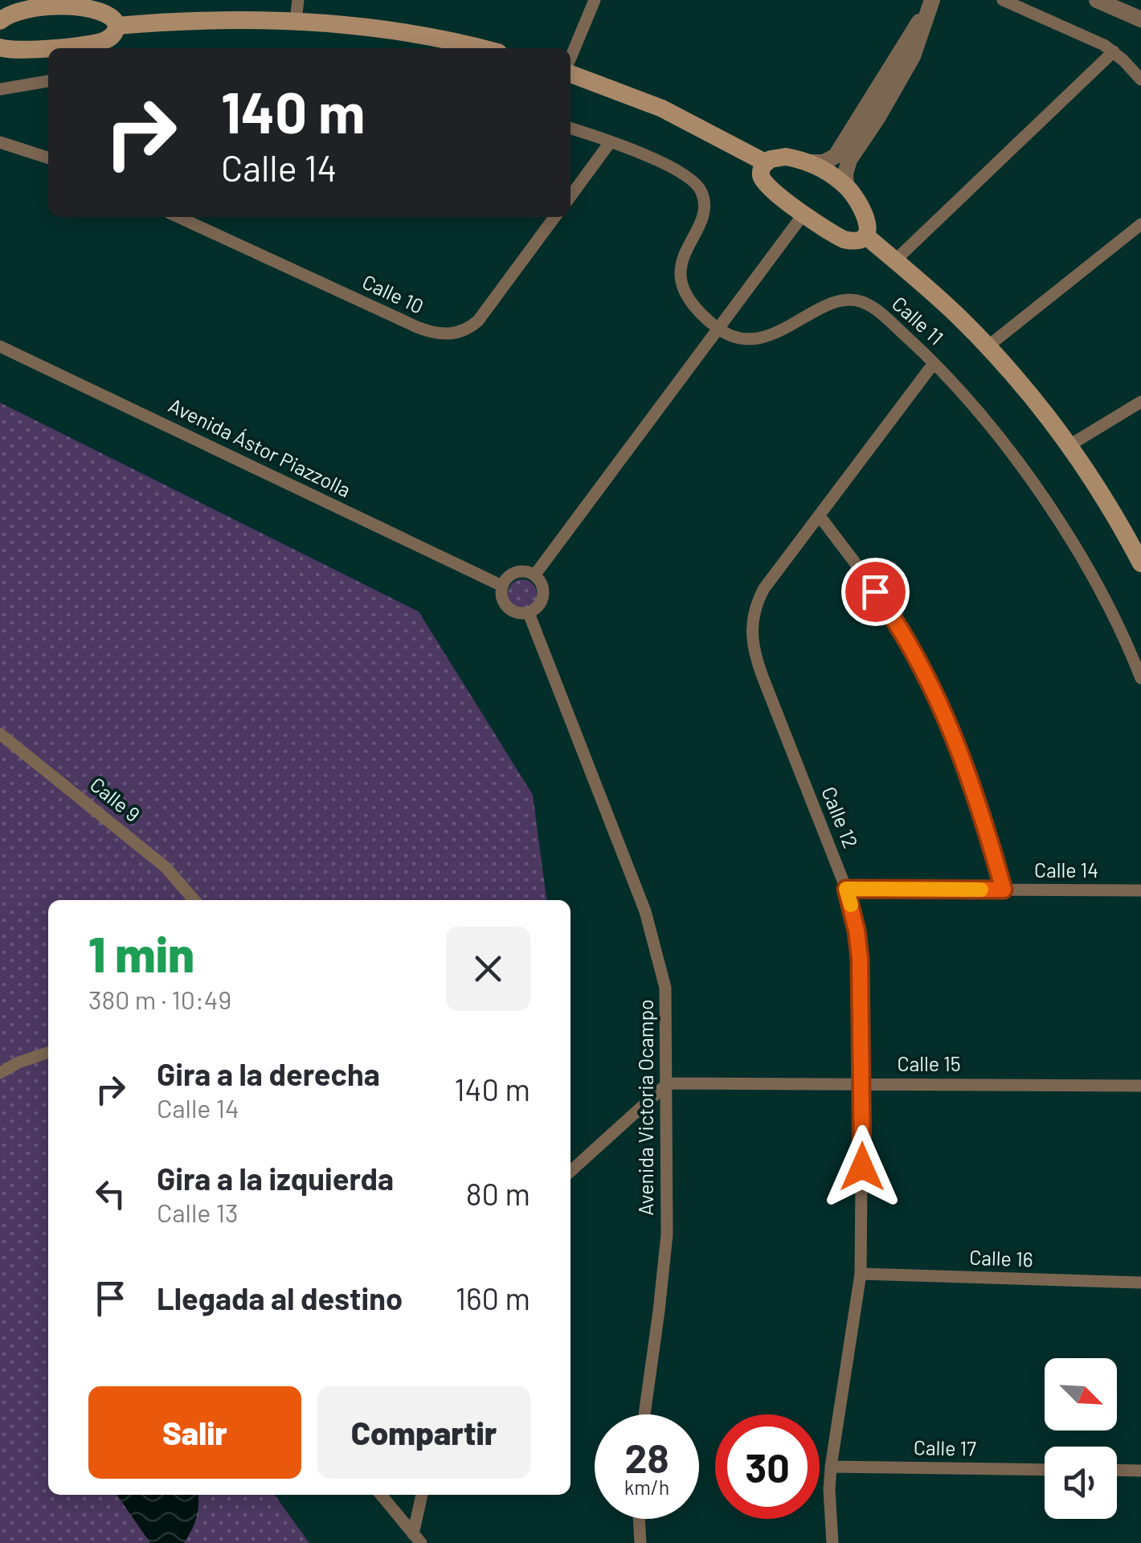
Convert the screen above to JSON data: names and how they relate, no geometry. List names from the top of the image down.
{
  "streets": {
    "street": [
      "Calle 10",
      "Calle 11",
      "Avenida Ástor Piazzolla",
      "Calle 9",
      "Calle 12",
      "Calle 14",
      "Calle 15",
      "Avenida Victoria Ocampo",
      "Calle 16",
      "Calle 17"
    ]
  },
  "crossings": [
    ["Calle 11", "Calle 12"],
    ["Avenida Ástor Piazzolla", "Avenida Victoria Ocampo"],
    ["Calle 12", "Calle 14"],
    ["Calle 12", "Calle 15"],
    ["Calle 12", "Calle 16"],
    ["Calle 12", "Calle 17"],
    ["Calle 15", "Avenida Victoria Ocampo"]
  ],
  "north": "bottom right",
  "page": {
    "turn": ["140 m", "Calle 14"],
    "heading": ["1 min", "380 m · 10:49"],
    "list": [
      {
        "name": "Gira a la derecha",
        "note": "Calle 14",
        "value": "140 m"
      },
      {
        "name": "Gira a la izquierda",
        "note": "Calle 13",
        "value": "80 m"
      },
      {
        "name": "Llegada al destino",
        "value": "160 m"
      }
    ],
    "buttons": ["Salir", "Compartir"],
    "speed": "28 km/h",
    "limit": "30"
  }
}
